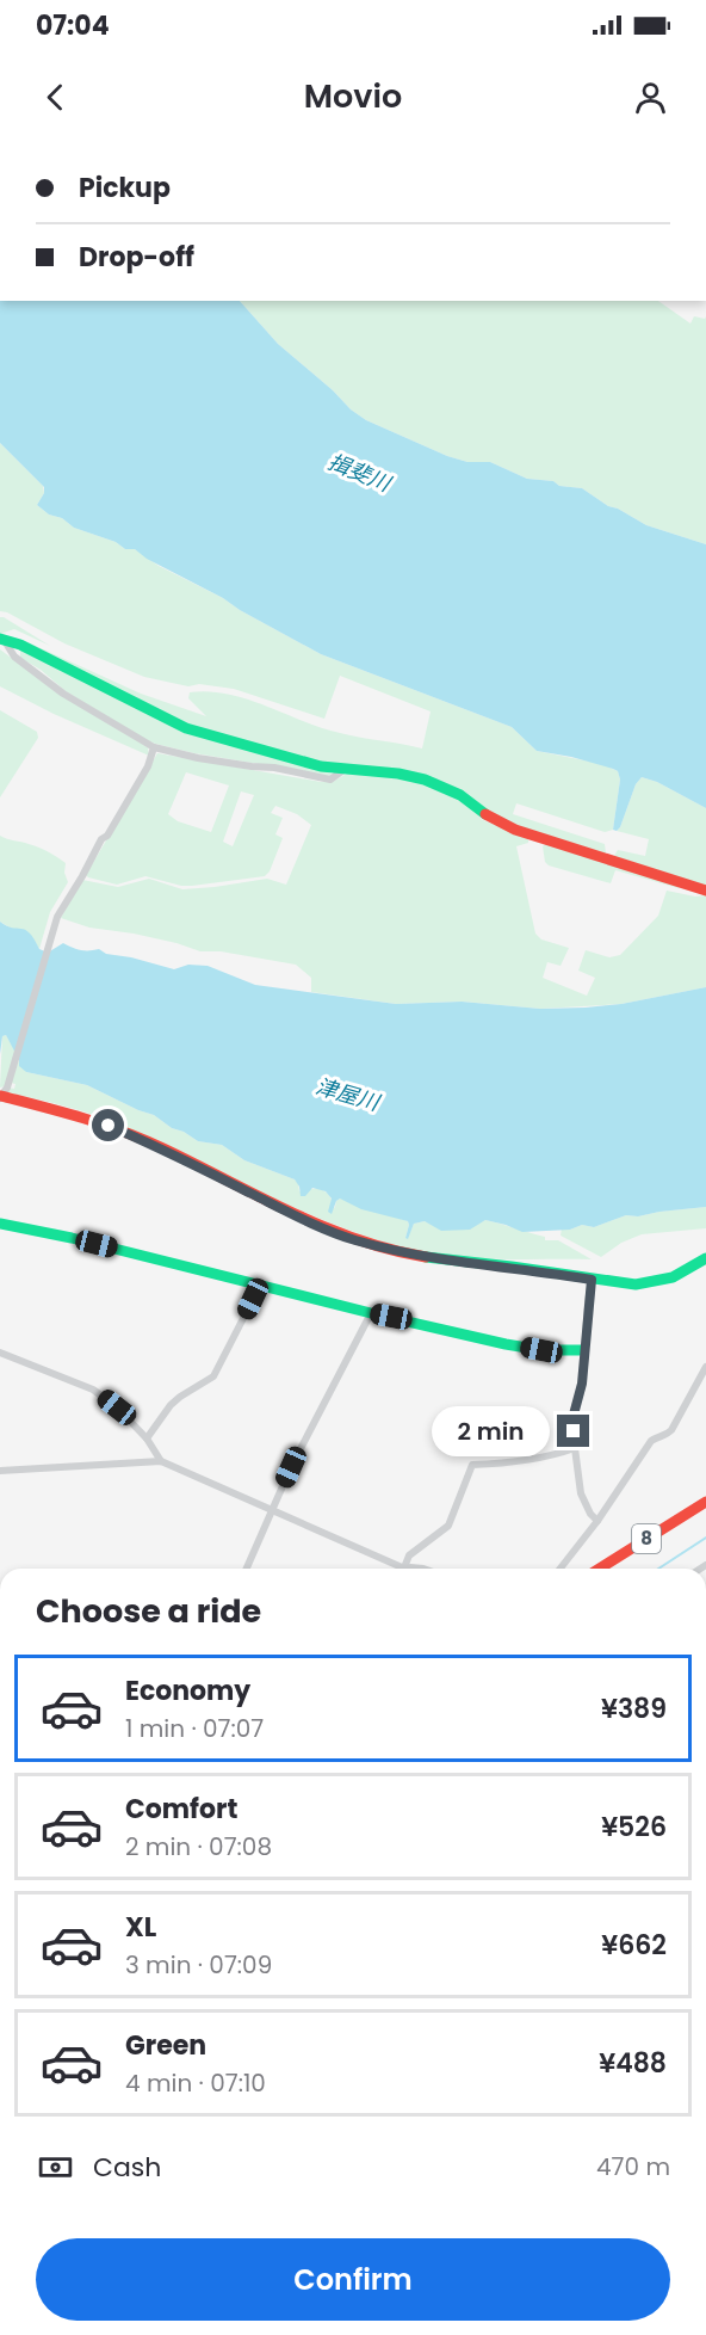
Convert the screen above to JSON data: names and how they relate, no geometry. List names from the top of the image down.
{
  "streets": {
    "street": ["8"]
  },
  "water": ["揖斐川", "津屋川"],
  "page": {
    "status": "07:04",
    "header": "Movio",
    "banner": ["Pickup", "Drop-off"],
    "bubble": "2 min",
    "heading": "Choose a ride",
    "list": [
      {
        "name": "Economy",
        "note": "1 min · 07:07",
        "value": "¥389"
      },
      {
        "name": "Comfort",
        "note": "2 min · 07:08",
        "value": "¥526"
      },
      {
        "name": "XL",
        "note": "3 min · 07:09",
        "value": "¥662"
      },
      {
        "name": "Green",
        "note": "4 min · 07:10",
        "value": "¥488"
      }
    ],
    "pay": ["Cash", "470 m"],
    "buttons": "Confirm"
  }
}
